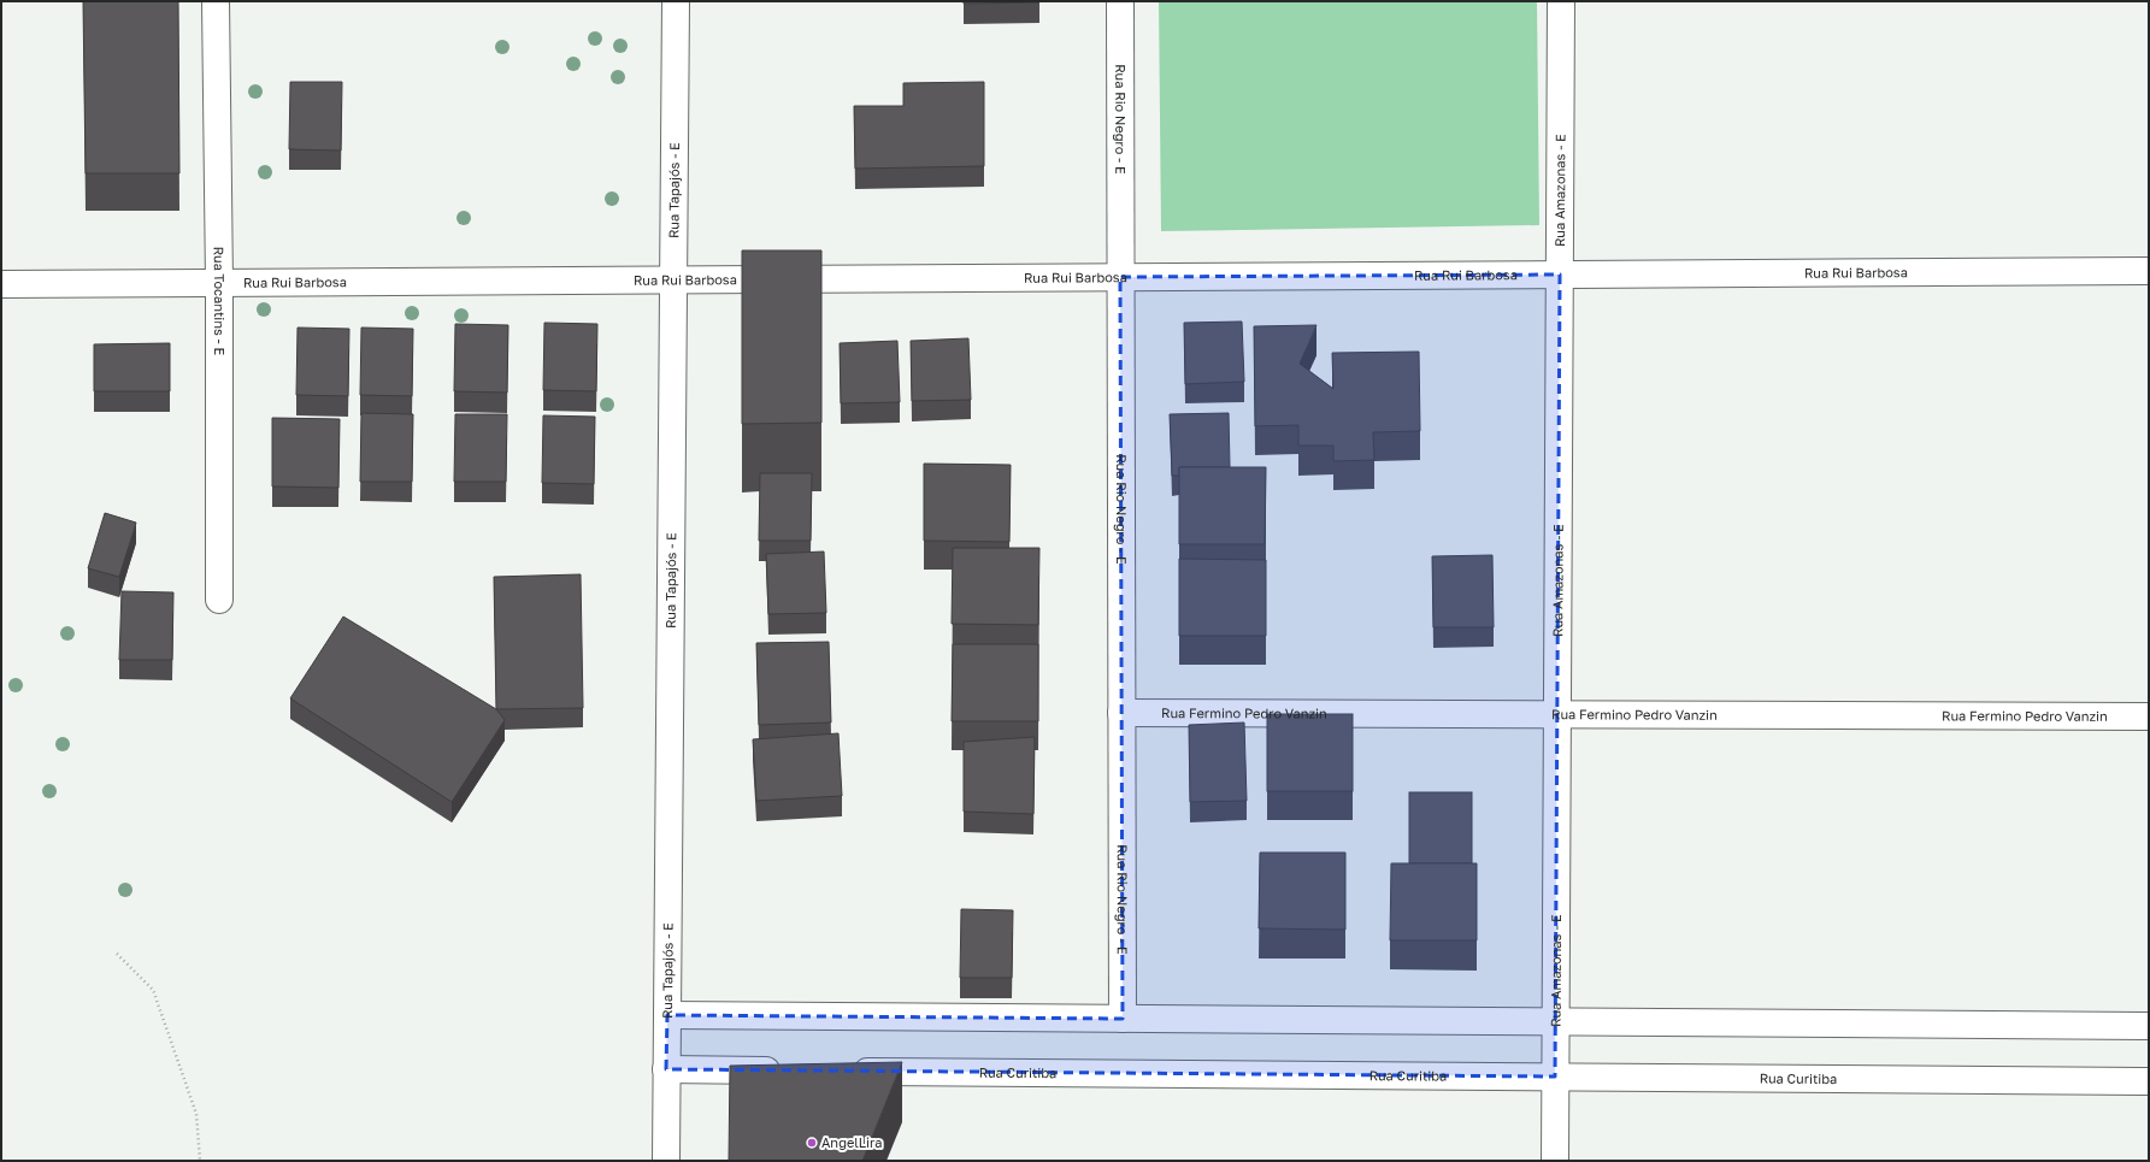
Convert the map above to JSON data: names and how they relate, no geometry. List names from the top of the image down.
{
  "streets": {
    "street": [
      "Rua Rio Negro - E",
      "Rua Tapajós - E",
      "Rua Amazonas - E",
      "Rua Rui Barbosa",
      "Rua Tocantins - E",
      "Rua Fermino Pedro Vanzin",
      "Rua Curitiba"
    ]
  },
  "crossings": [
    ["Rua Rio Negro - E", "Rua Rui Barbosa"],
    ["Rua Rio Negro - E", "Rua Fermino Pedro Vanzin"],
    ["Rua Tapajós - E", "Rua Rui Barbosa"],
    ["Rua Amazonas - E", "Rua Rui Barbosa"],
    ["Rua Amazonas - E", "Rua Fermino Pedro Vanzin"],
    ["Rua Amazonas - E", "Rua Curitiba"],
    ["Rua Rui Barbosa", "Rua Tocantins - E"]
  ],
  "places": ["AngelLira"]
}
